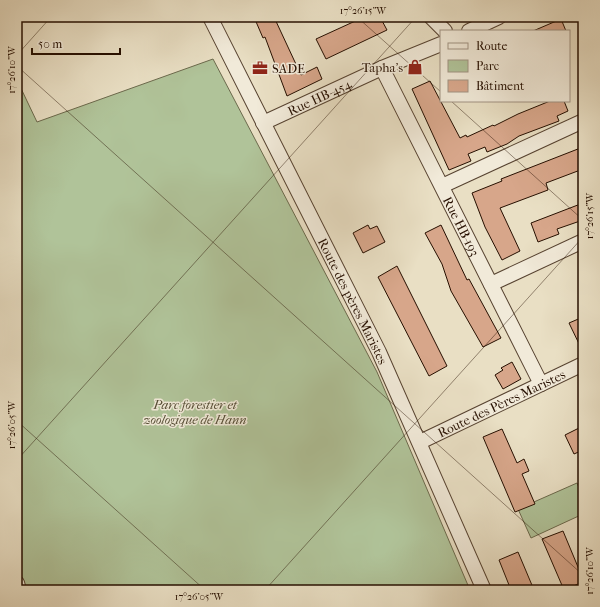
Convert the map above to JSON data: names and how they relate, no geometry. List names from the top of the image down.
{
  "streets": {
    "street": [
      "Rue HB-454",
      "Rue HB-193",
      "Route des pères Maristes",
      "Route des Pères Maristes"
    ]
  },
  "crossings": [
    ["Rue HB-454", "Rue HB-193"],
    ["Rue HB-454", "Route des pères Maristes"],
    ["Rue HB-193", "Route des Pères Maristes"],
    ["Route des pères Maristes", "Route des Pères Maristes"]
  ],
  "parks": ["Parc forestier et zoologique de Hann"],
  "places": {
    "shop": ["Tapha's"],
    "office": ["SADE"]
  },
  "legend": ["Route", "Parc", "Bâtiment"],
  "scale_bar": "50 m",
  "coordinates": ["17°26'15\"W", "17°26'10\"W", "17°26'05\"W"]
}
